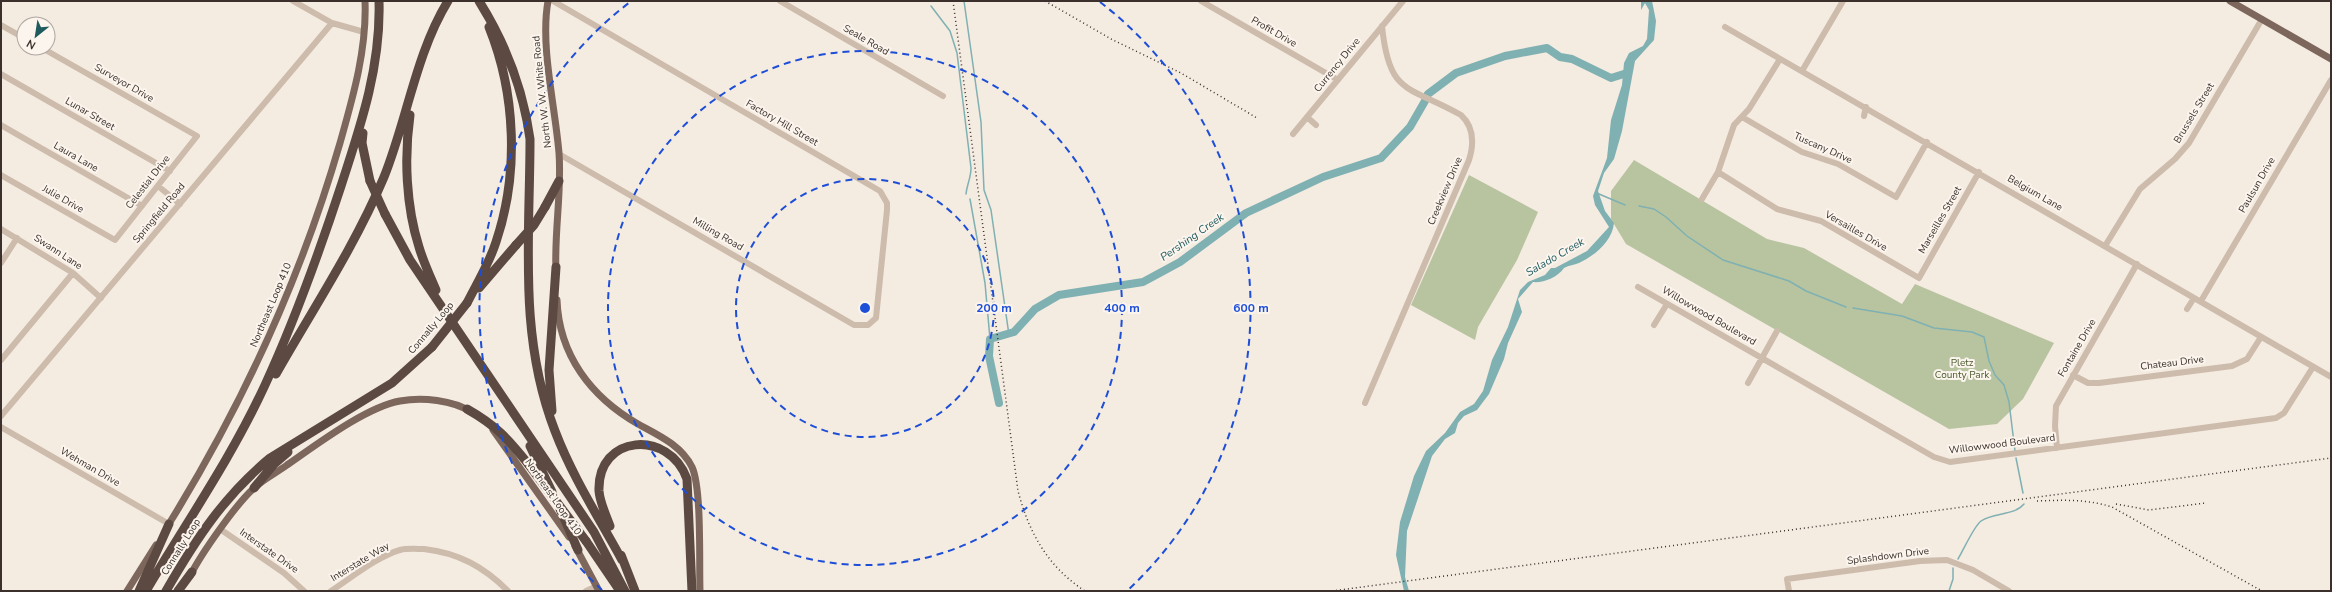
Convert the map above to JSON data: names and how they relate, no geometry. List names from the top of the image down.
{
  "streets": {
    "highway": ["Connally Loop"],
    "main road": ["North W. W. White Road", "Northeast Loop 410"],
    "street": [
      "Profit Drive",
      "Seale Road",
      "Currency Drive",
      "Surveyor Drive",
      "Brussels Street",
      "Lunar Street",
      "Factory Hill Street",
      "Tuscany Drive",
      "Laura Lane",
      "Celestial Drive",
      "Paulsun Drive",
      "Creekview Drive",
      "Belgium Lane",
      "Julie Drive",
      "Springfield Road",
      "Marseilles Street",
      "Versailles Drive",
      "Milling Road",
      "Swann Lane",
      "Willowwood Boulevard",
      "Fontaine Drive",
      "Chateau Drive",
      "Wehman Drive",
      "Interstate Drive",
      "Splashdown Drive",
      "Interstate Way"
    ]
  },
  "crossings": [
    ["Profit Drive", "Currency Drive"],
    ["Currency Drive", "Creekview Drive"],
    ["Surveyor Drive", "Celestial Drive"],
    ["North W. W. White Road", "Milling Road"],
    ["Brussels Street", "Belgium Lane"],
    ["Lunar Street", "Celestial Drive"],
    ["Factory Hill Street", "Milling Road"],
    ["Tuscany Drive", "Belgium Lane"],
    ["Laura Lane", "Celestial Drive"],
    ["Celestial Drive", "Julie Drive"],
    ["Paulsun Drive", "Belgium Lane"],
    ["Belgium Lane", "Marseilles Street"],
    ["Belgium Lane", "Willowwood Boulevard"],
    ["Belgium Lane", "Fontaine Drive"],
    ["Belgium Lane", "Chateau Drive"],
    ["Springfield Road", "Swann Lane"],
    ["Marseilles Street", "Versailles Drive"],
    ["Northeast Loop 410", "Wehman Drive"],
    ["Northeast Loop 410", "Interstate Drive"],
    ["Willowwood Boulevard", "Fontaine Drive"],
    ["Fontaine Drive", "Chateau Drive"]
  ],
  "water": ["Pershing Creek", "Salado Creek"],
  "parks": ["Pletz County Park"],
  "north": "bottom left",
  "rings": ["200 m", "400 m", "600 m"]
}
